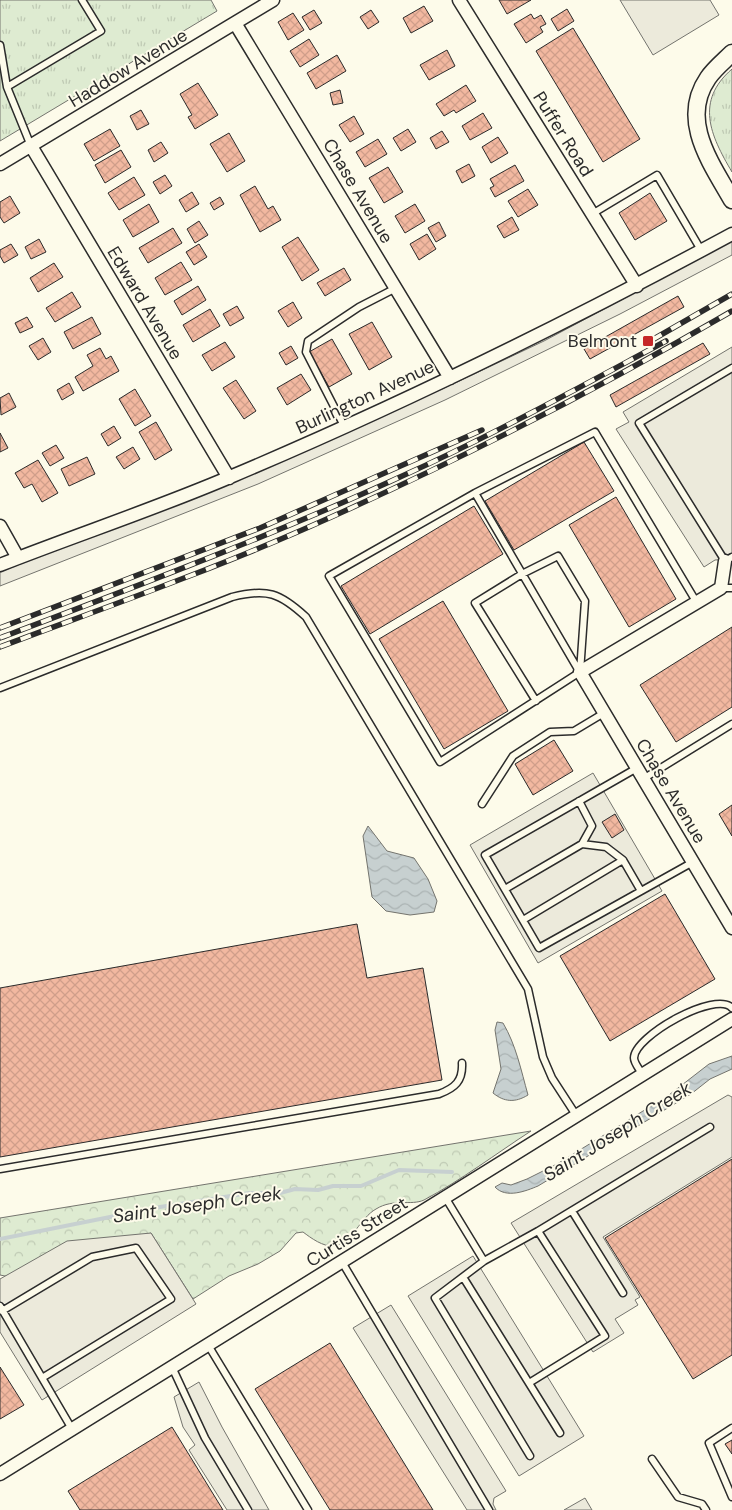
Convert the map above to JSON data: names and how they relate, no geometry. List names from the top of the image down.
{
  "streets": {
    "street": [
      "Haddow Avenue",
      "Puffer Road",
      "Chase Avenue",
      "Edward Avenue",
      "Burlington Avenue",
      "Curtiss Street"
    ]
  },
  "crossings": [
    ["Haddow Avenue", "Chase Avenue"],
    ["Haddow Avenue", "Edward Avenue"],
    ["Puffer Road", "Burlington Avenue"],
    ["Chase Avenue", "Burlington Avenue"],
    ["Edward Avenue", "Burlington Avenue"]
  ],
  "water": ["Saint Joseph Creek"],
  "places": {
    "transit": ["Belmont"]
  }
}
